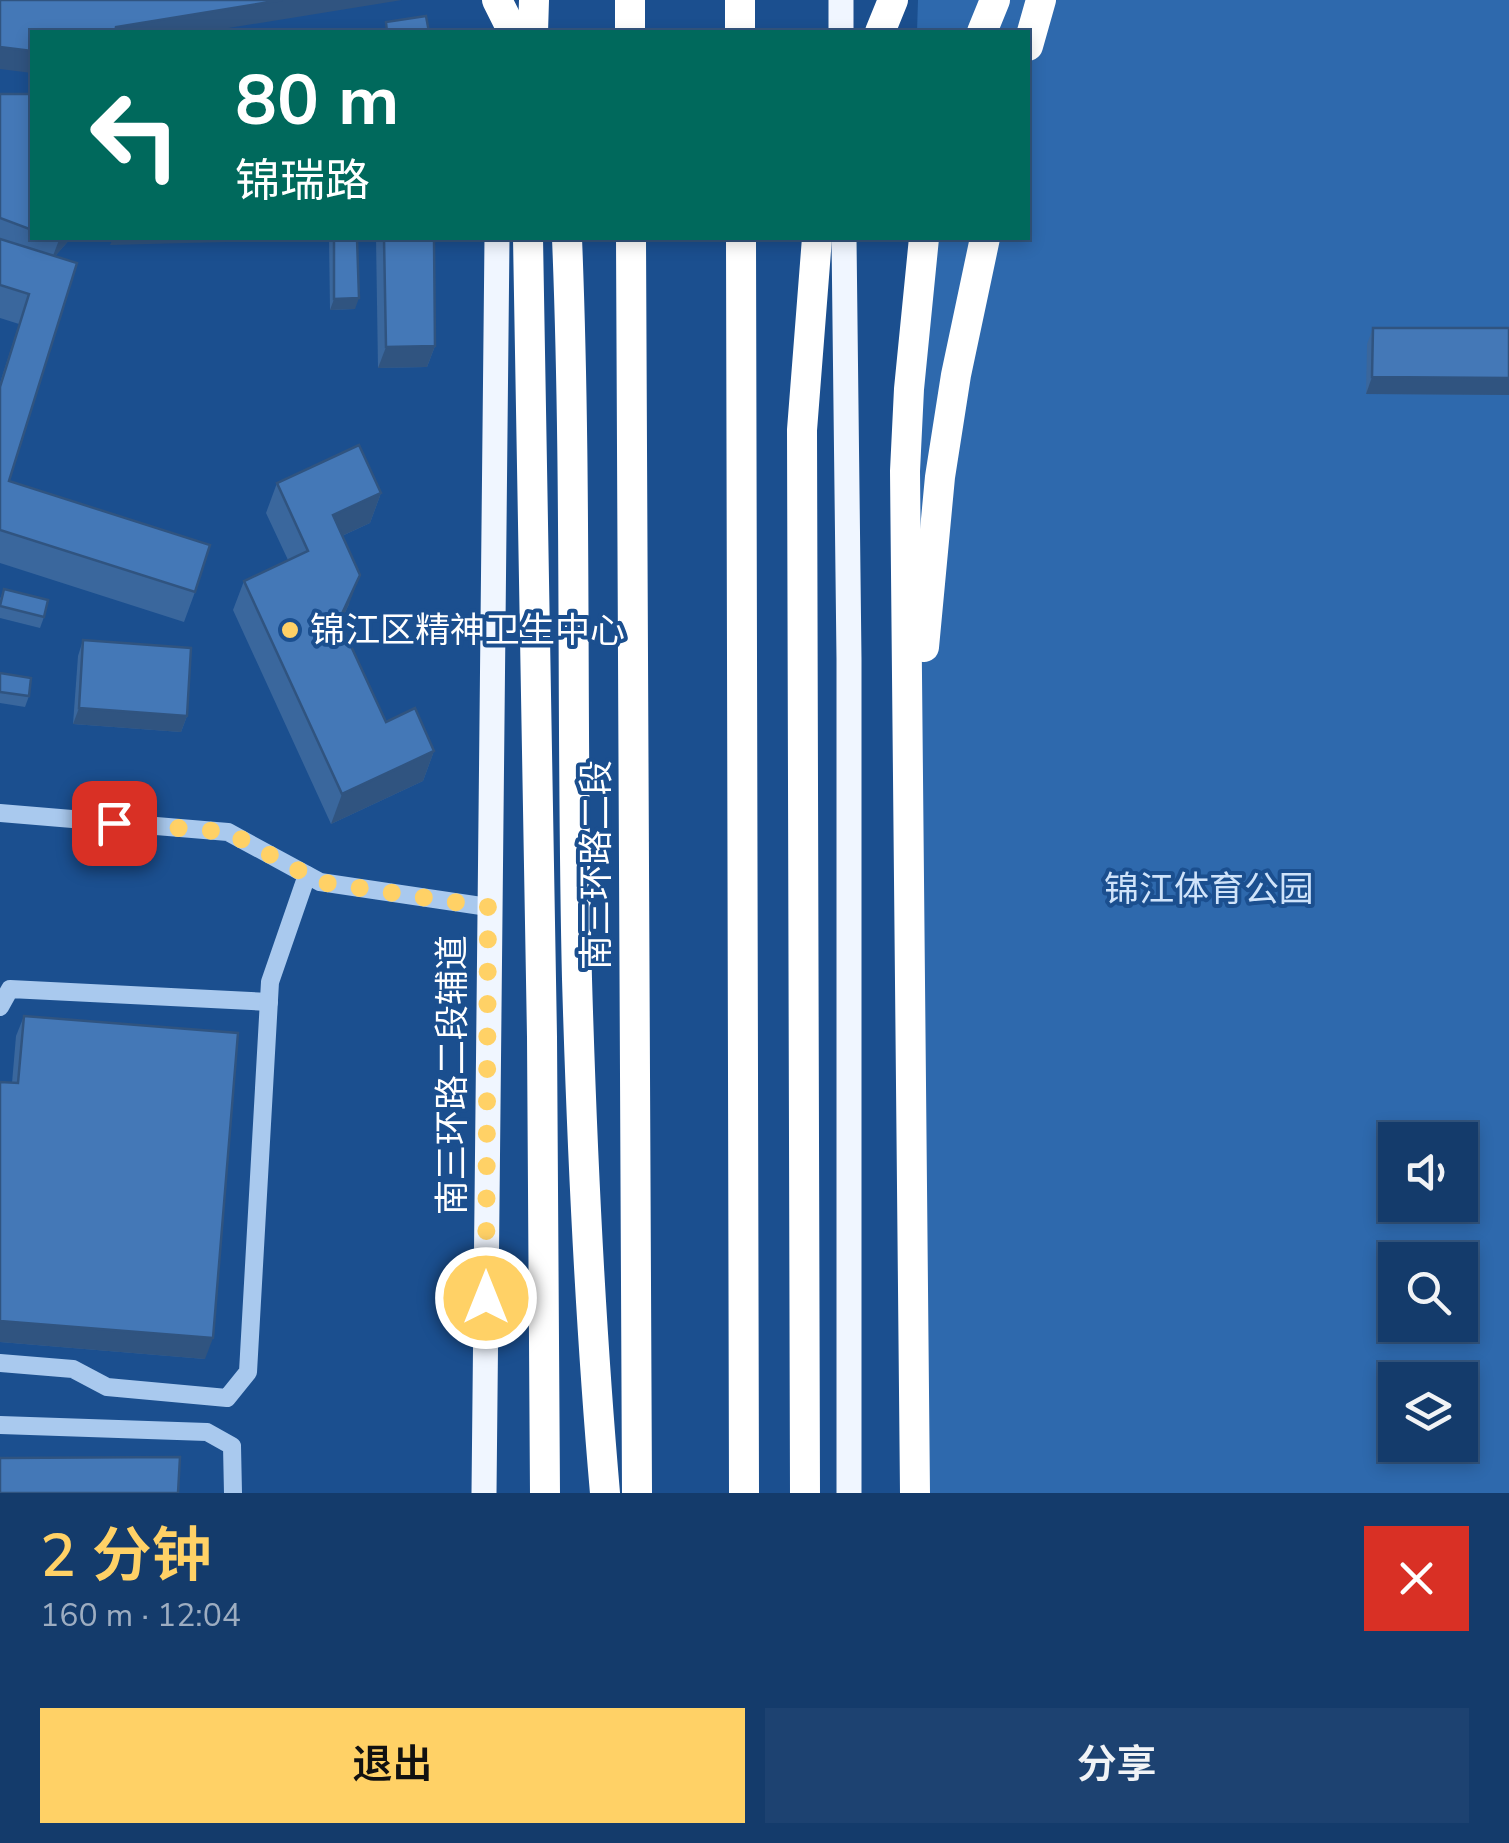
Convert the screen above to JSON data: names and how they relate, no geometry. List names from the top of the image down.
{
  "streets": {
    "highway": ["南三环路二段"],
    "main road": ["南三环路二段辅道"]
  },
  "parks": ["锦江体育公园"],
  "places": ["锦江区精神卫生中心"],
  "page": {
    "turn": ["80 m", "锦瑞路"],
    "heading": ["2 分钟", "160 m · 12:04"],
    "buttons": ["退出", "分享"]
  }
}
